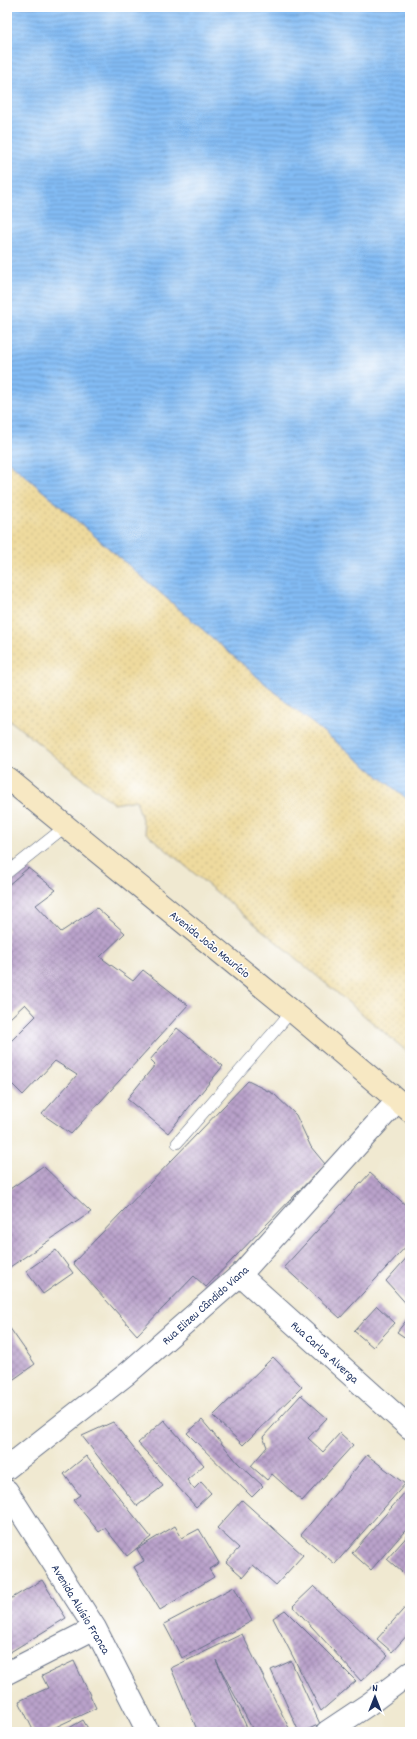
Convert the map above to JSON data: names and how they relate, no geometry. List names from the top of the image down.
{
  "streets": {
    "main road": ["Avenida João Maurício"],
    "street": ["Rua Elizeu Cândido Viana", "Rua Carlos Alverga", "Avenida Aluísio Franca"]
  },
  "crossings": [
    ["Avenida João Maurício", "Rua Elizeu Cândido Viana"],
    ["Rua Elizeu Cândido Viana", "Rua Carlos Alverga"]
  ],
  "north": "top"
}
